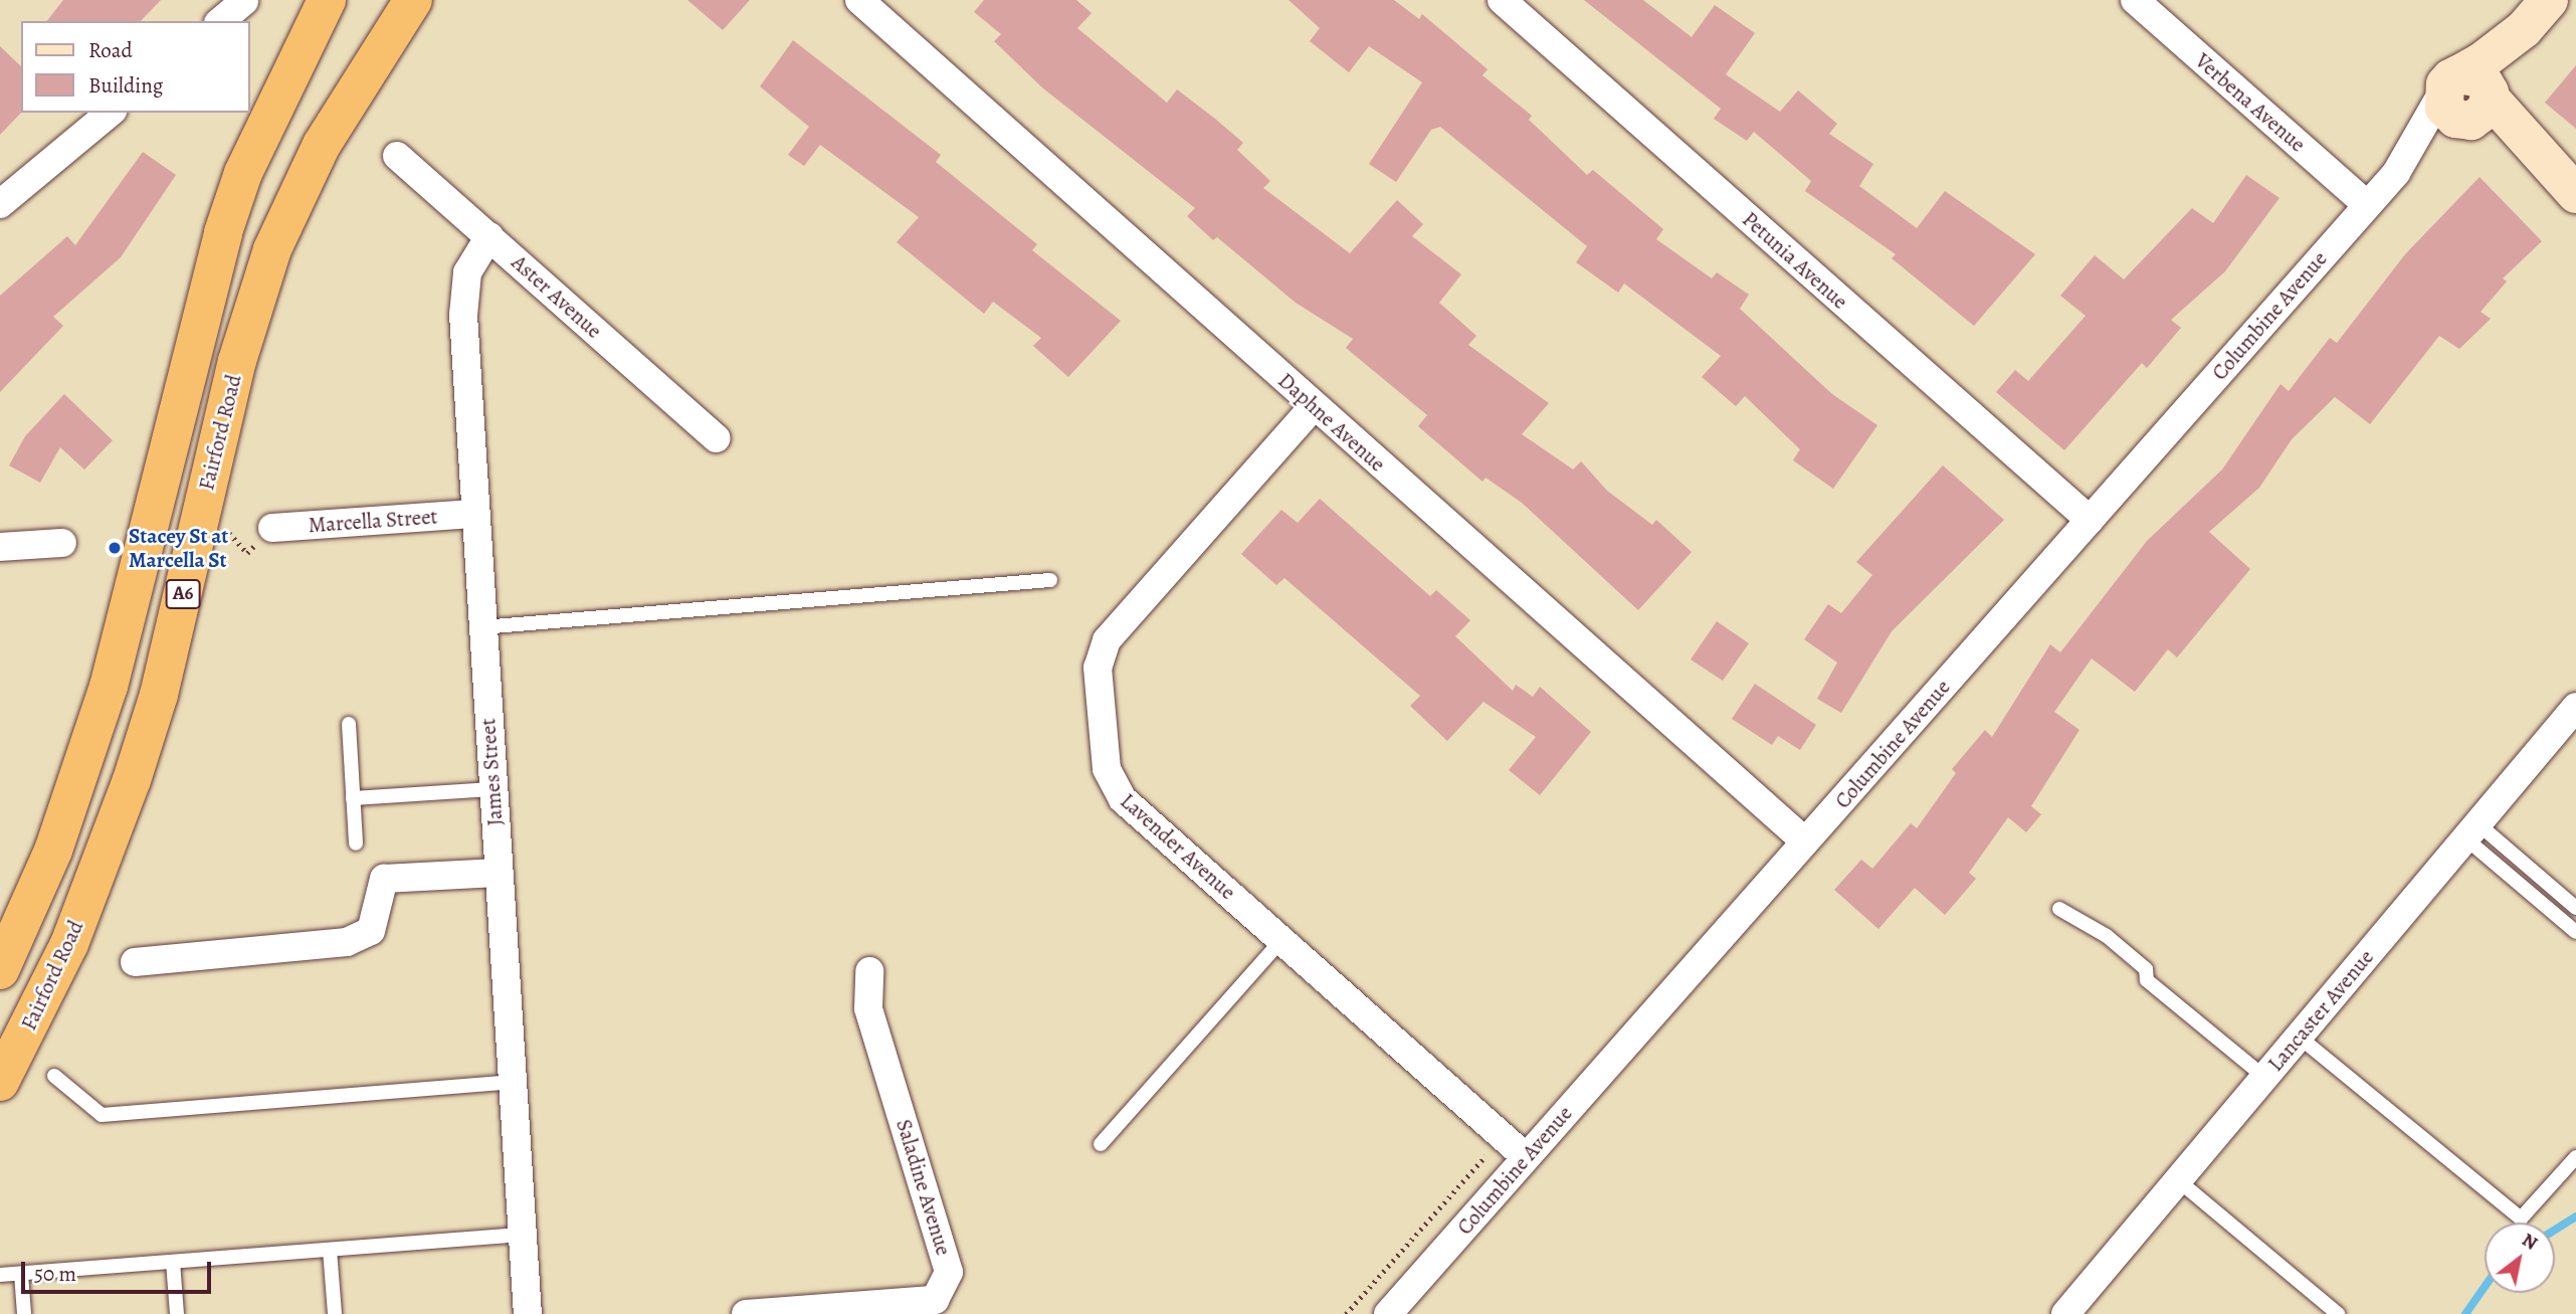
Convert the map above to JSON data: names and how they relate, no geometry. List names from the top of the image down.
{
  "streets": {
    "highway": ["Fairford Road", "A6"],
    "street": [
      "Verbena Avenue",
      "Petunia Avenue",
      "Aster Avenue",
      "Columbine Avenue",
      "Daphne Avenue",
      "Marcella Street",
      "James Street",
      "Lavender Avenue",
      "Lancaster Avenue",
      "Saladine Avenue"
    ]
  },
  "crossings": [
    ["Verbena Avenue", "Columbine Avenue"],
    ["Petunia Avenue", "Columbine Avenue"],
    ["Aster Avenue", "James Street"],
    ["Columbine Avenue", "Daphne Avenue"],
    ["Columbine Avenue", "Lavender Avenue"],
    ["Daphne Avenue", "Lavender Avenue"],
    ["Marcella Street", "James Street"]
  ],
  "places": ["Stacey St at Marcella St"],
  "legend": ["Road", "Building"],
  "scale_bar": "50 m",
  "north": "top right"
}
